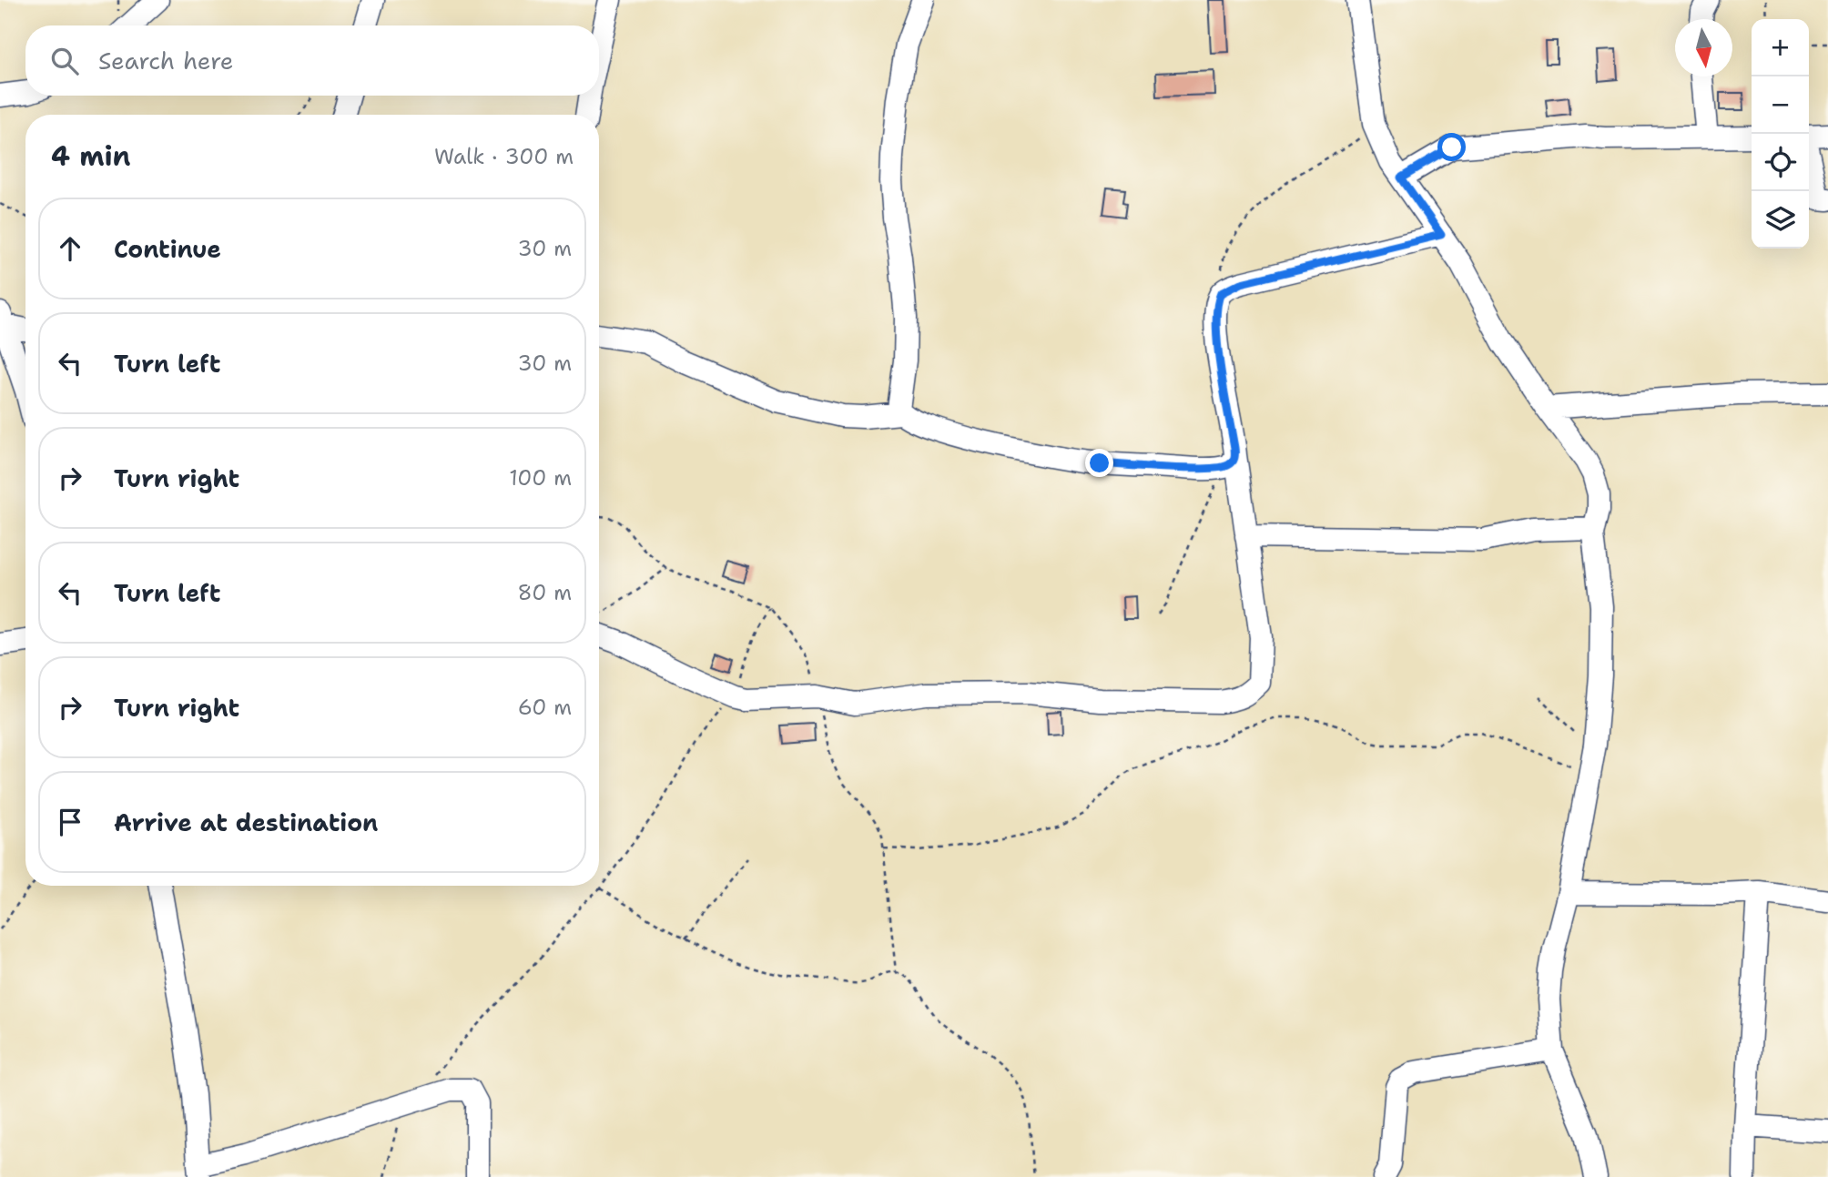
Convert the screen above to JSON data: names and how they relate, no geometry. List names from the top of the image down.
{
  "north": "bottom",
  "page": {
    "map_buttons": ["+", "−"],
    "search": "Search here",
    "heading": ["4 min", "Walk · 300 m"],
    "list": [
      ["Continue", "30 m"],
      ["Turn left", "30 m"],
      ["Turn right", "100 m"],
      ["Turn left", "80 m"],
      ["Turn right", "60 m"],
      "Arrive at destination"
    ]
  }
}
